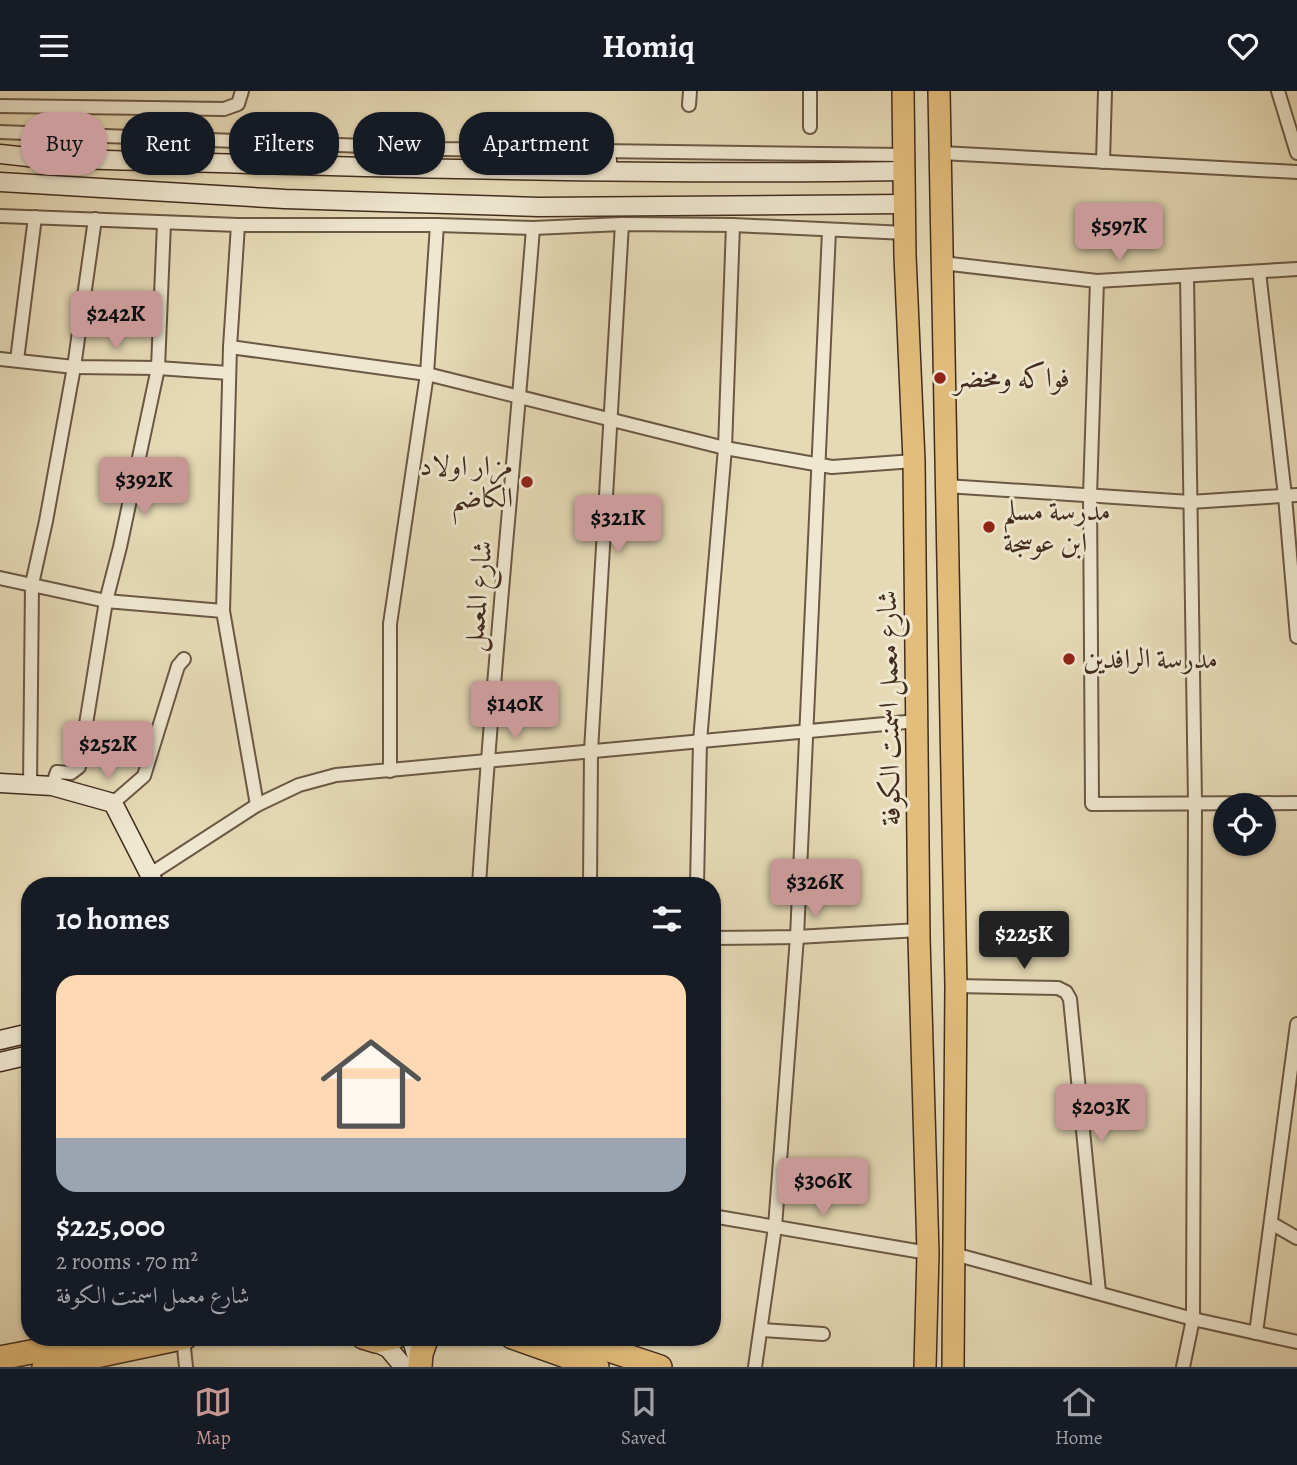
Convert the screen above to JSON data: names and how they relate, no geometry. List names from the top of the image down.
{
  "streets": {
    "main road": ["شارع معمل اسمنت الكوفة"],
    "street": ["شارع المعمل"]
  },
  "places": [
    "فواكه ومخضر",
    "مزار اولاد الكاضم",
    "مدرسة مسلم ابن عوسجة",
    "مدرسة الرافدين"
  ],
  "page": {
    "header": "Homiq",
    "chip": [
      "Buy",
      "Rent",
      "Filters",
      "New",
      "Apartment"
    ],
    "price": [
      "$597K",
      "$242K",
      "$392K",
      "$321K",
      "$140K",
      "$252K",
      "$326K",
      "$225K",
      "$203K",
      "$306K"
    ],
    "heading": "10 homes",
    "list": [
      {
        "name": "$225,000",
        "note": "2 rooms · 70 m² · شارع معمل اسمنت الكوفة"
      }
    ],
    "tabs": ["Map", "Saved", "Home"]
  }
}
